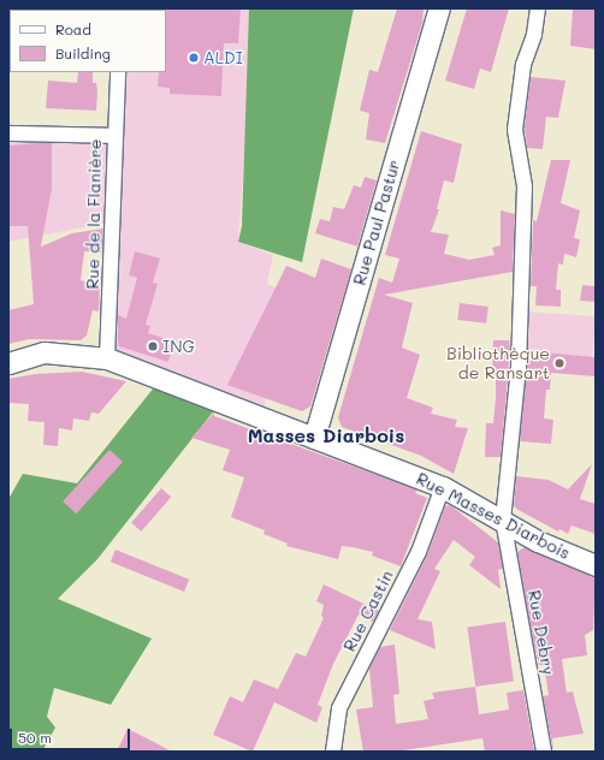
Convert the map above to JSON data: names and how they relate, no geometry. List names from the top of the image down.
{
  "streets": {
    "street": [
      "Rue de la Flanière",
      "Rue Paul Pastur",
      "Rue Masses Diarbois",
      "Rue Castin",
      "Rue Debry"
    ]
  },
  "crossings": [
    ["Rue de la Flanière", "Rue Masses Diarbois"],
    ["Rue Paul Pastur", "Rue Masses Diarbois"],
    ["Rue Masses Diarbois", "Rue Castin"],
    ["Rue Masses Diarbois", "Rue Debry"]
  ],
  "districts": ["Masses Diarbois"],
  "places": ["ALDI", "ING", "Bibliothèque de Ransart"],
  "legend": ["Road", "Building"],
  "scale_bar": "50 m"
}
